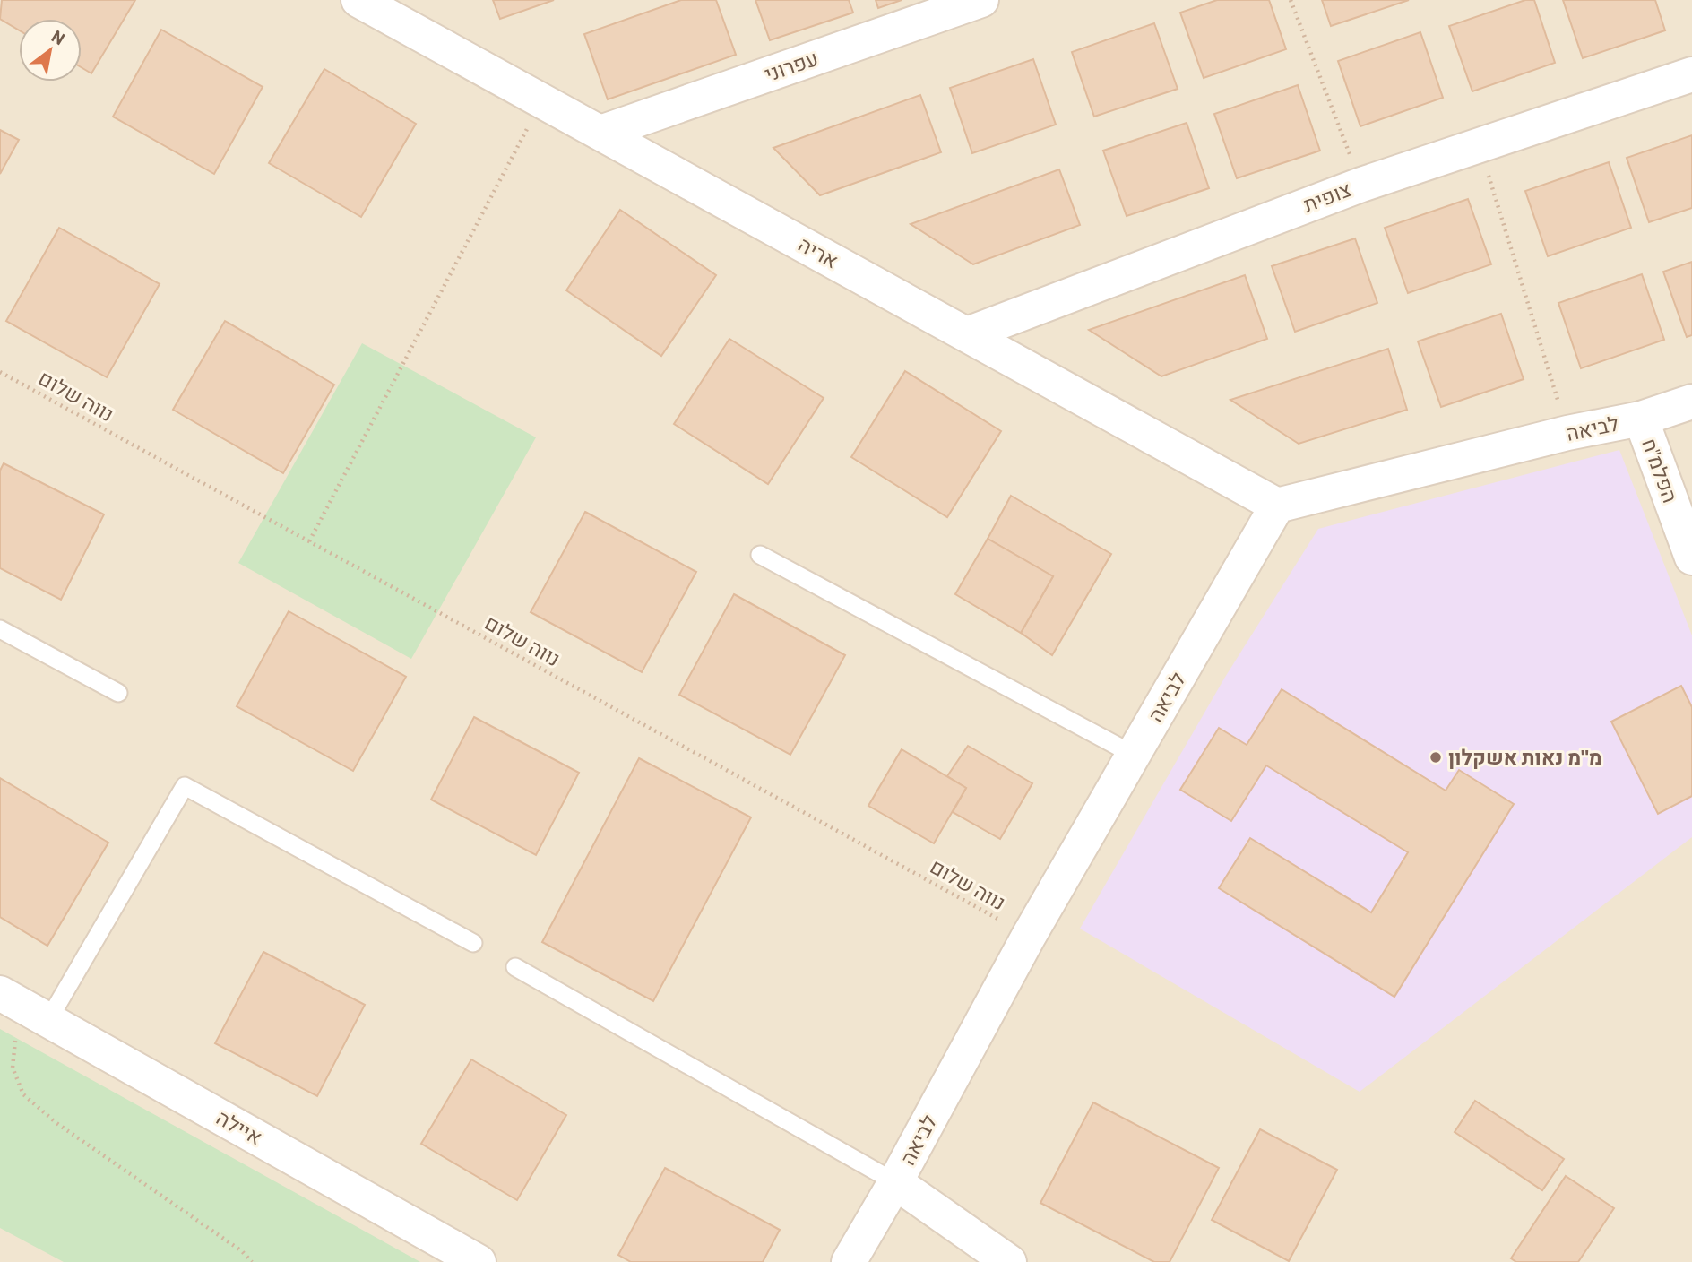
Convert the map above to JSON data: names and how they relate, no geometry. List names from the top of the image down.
{
  "streets": {
    "street": [
      "עפרוני",
      "צופית",
      "אריה",
      "לביאה",
      "הפלמ\"ח",
      "איילה"
    ],
    "path": ["נווה שלום"]
  },
  "crossings": [
    ["עפרוני", "אריה"],
    ["צופית", "אריה"],
    ["אריה", "לביאה"],
    ["נווה שלום", "לביאה"],
    ["לביאה", "הפלמ\"ח"]
  ],
  "places": ["מ\"מ נאות אשקלון"],
  "north": "top right"
}
